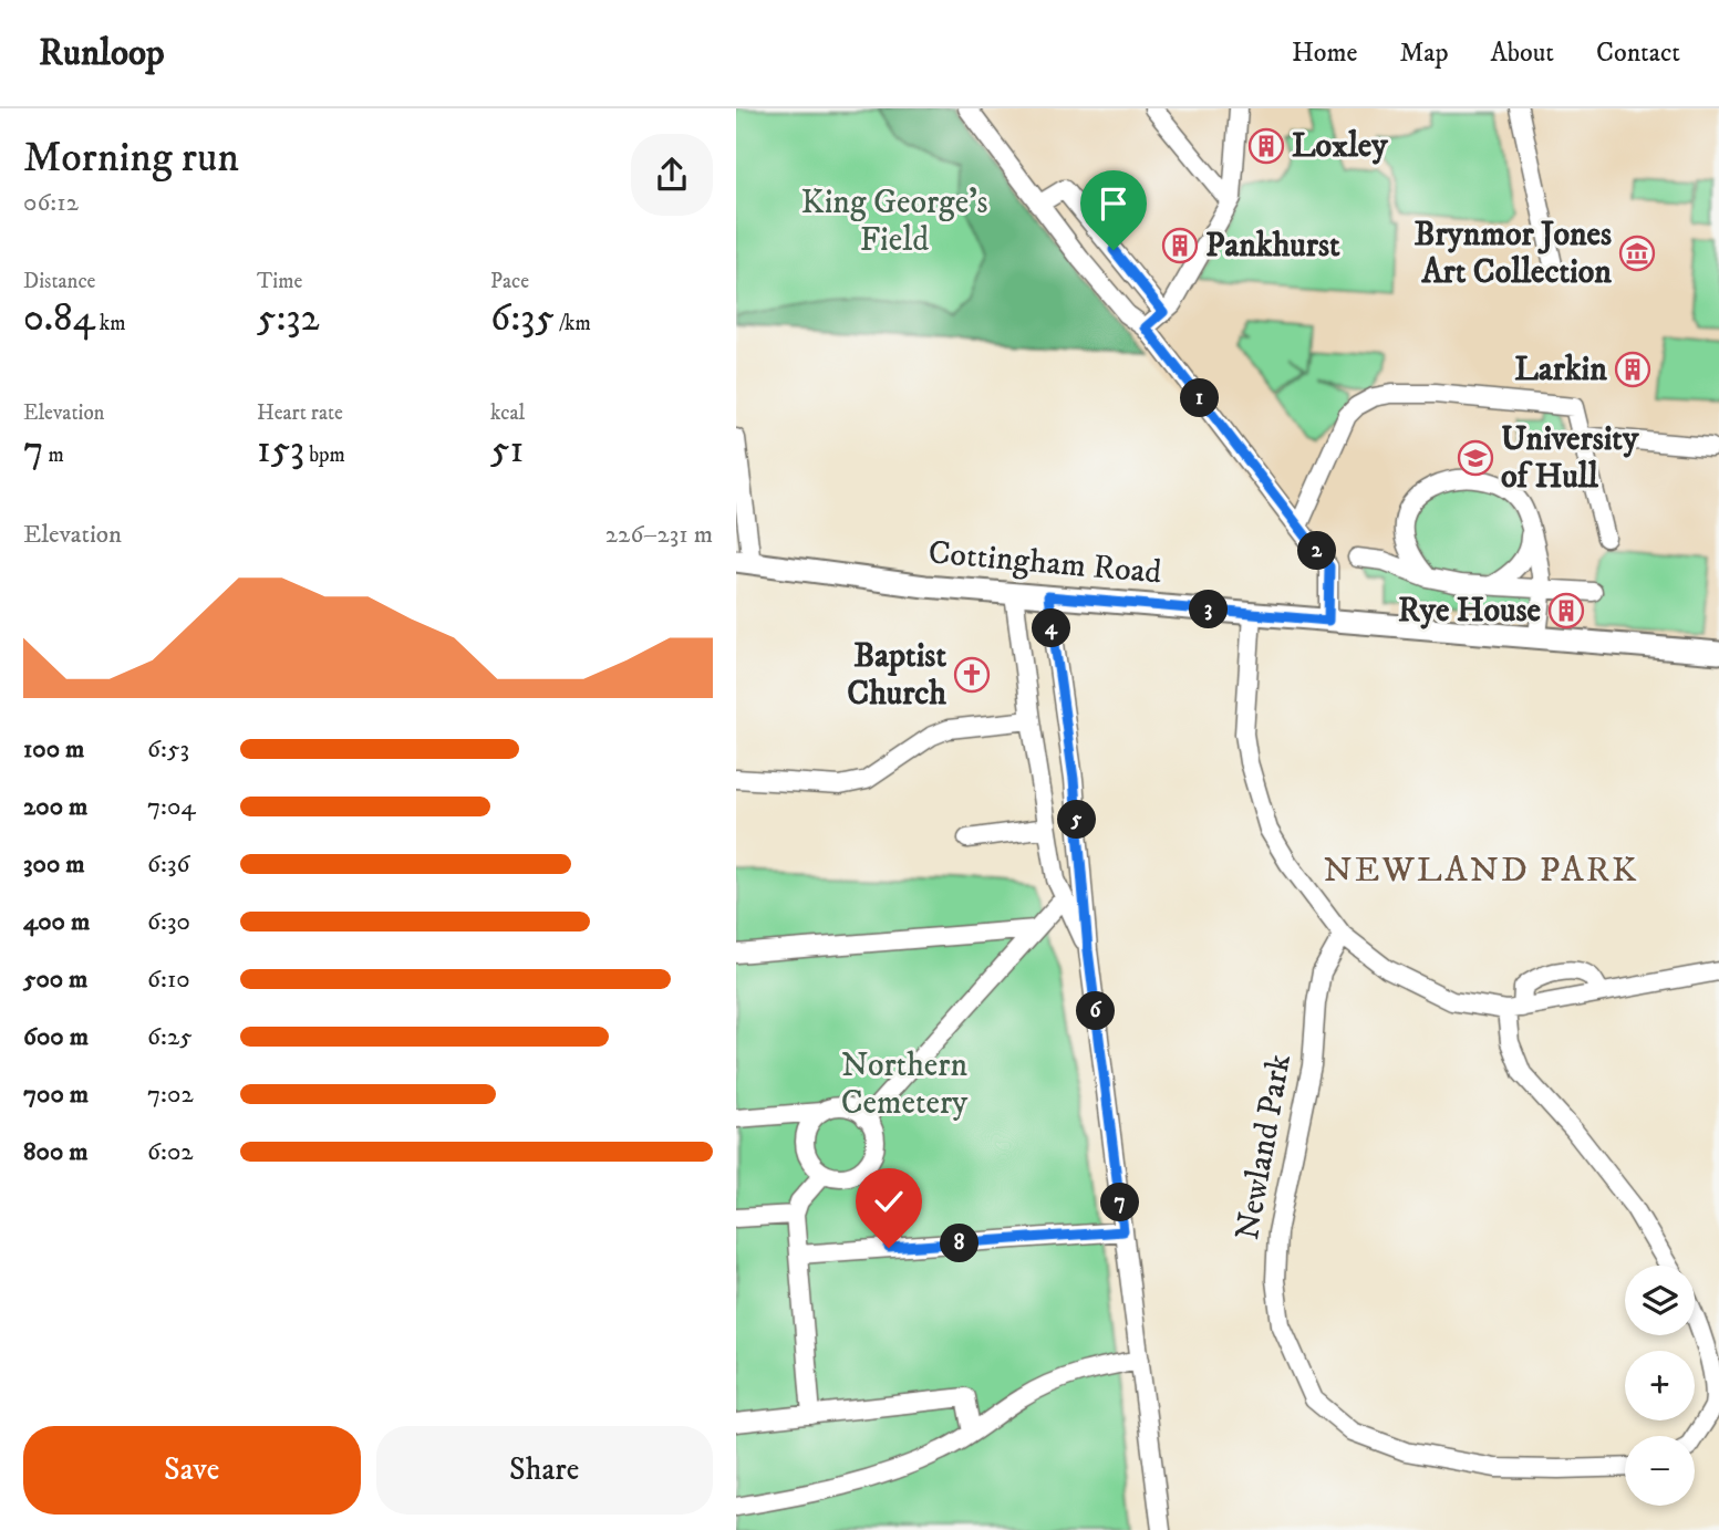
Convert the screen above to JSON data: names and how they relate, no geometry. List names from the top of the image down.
{
  "streets": {
    "main road": ["Cottingham Road"],
    "street": ["Newland Park"]
  },
  "districts": ["NEWLAND PARK"],
  "parks": ["King George's Field", "Northern Cemetery"],
  "places": {
    "building": [
      "Loxley",
      "Pankhurst",
      "Larkin",
      "Rye House"
    ],
    "museum": ["Brynmor Jones Art Collection"],
    "school or university": ["University of Hull"],
    "church": ["Baptist Church"]
  },
  "page": {
    "header": "Runloop",
    "nav": [
      "Home",
      "Map",
      "About",
      "Contact"
    ],
    "heading": ["Morning run", "06:12"],
    "stats": [
      ["Distance", "0.84 km"],
      ["Time", "5:32"],
      ["Pace", "6:35 /km"],
      ["Elevation", "7 m"],
      ["Heart rate", "153 bpm"],
      ["kcal", "51"]
    ],
    "pins": [
      "1",
      "2",
      "3",
      "4",
      "5",
      "6",
      "7",
      "8"
    ],
    "chart": ["Elevation", "226–231 m"],
    "list": [
      {
        "name": "100 m",
        "note": "6:53"
      },
      {
        "name": "200 m",
        "note": "7:04"
      },
      {
        "name": "300 m",
        "note": "6:36"
      },
      {
        "name": "400 m",
        "note": "6:30"
      },
      {
        "name": "500 m",
        "note": "6:10"
      },
      {
        "name": "600 m",
        "note": "6:25"
      },
      {
        "name": "700 m",
        "note": "7:02"
      },
      {
        "name": "800 m",
        "note": "6:02"
      }
    ],
    "map_buttons": ["+", "−"],
    "buttons": ["Save", "Share"]
  }
}
